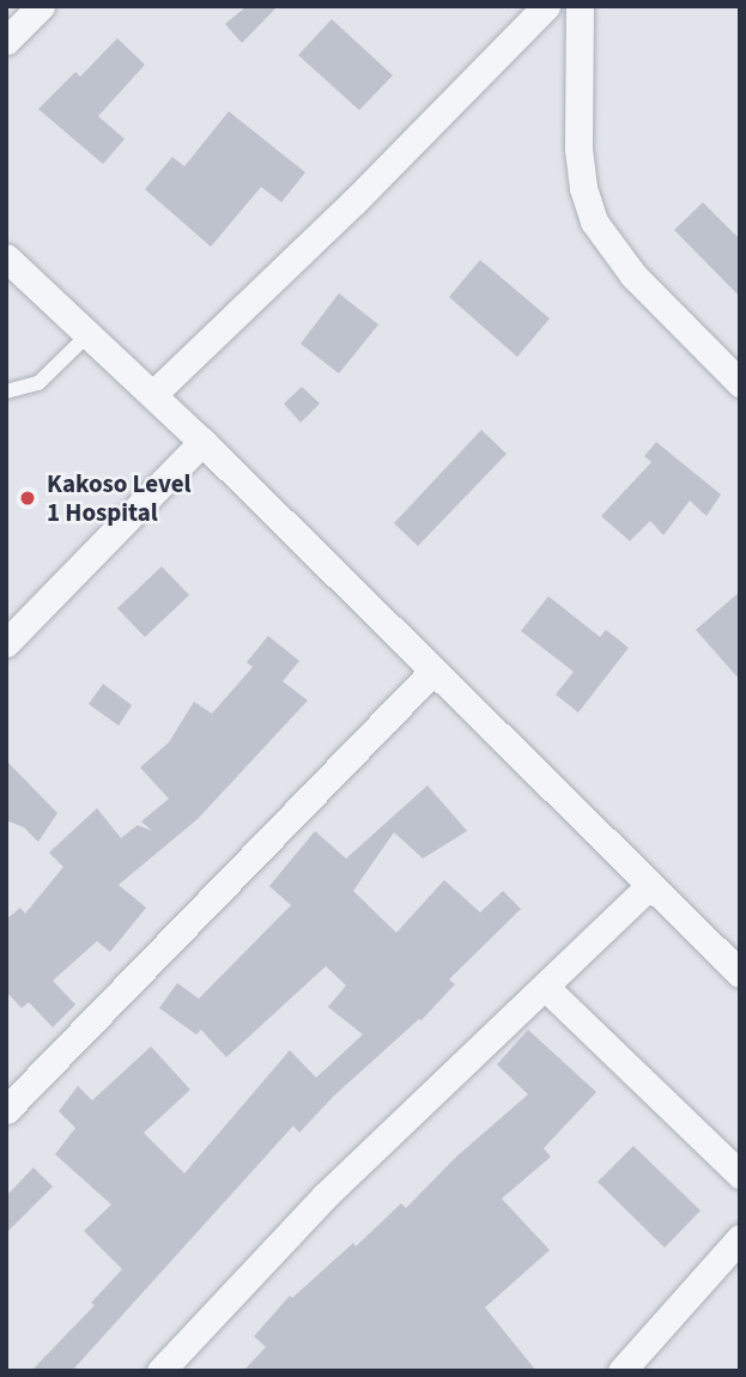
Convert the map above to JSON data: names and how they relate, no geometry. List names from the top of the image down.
{
  "places": ["Kakoso Level 1 Hospital"]
}
